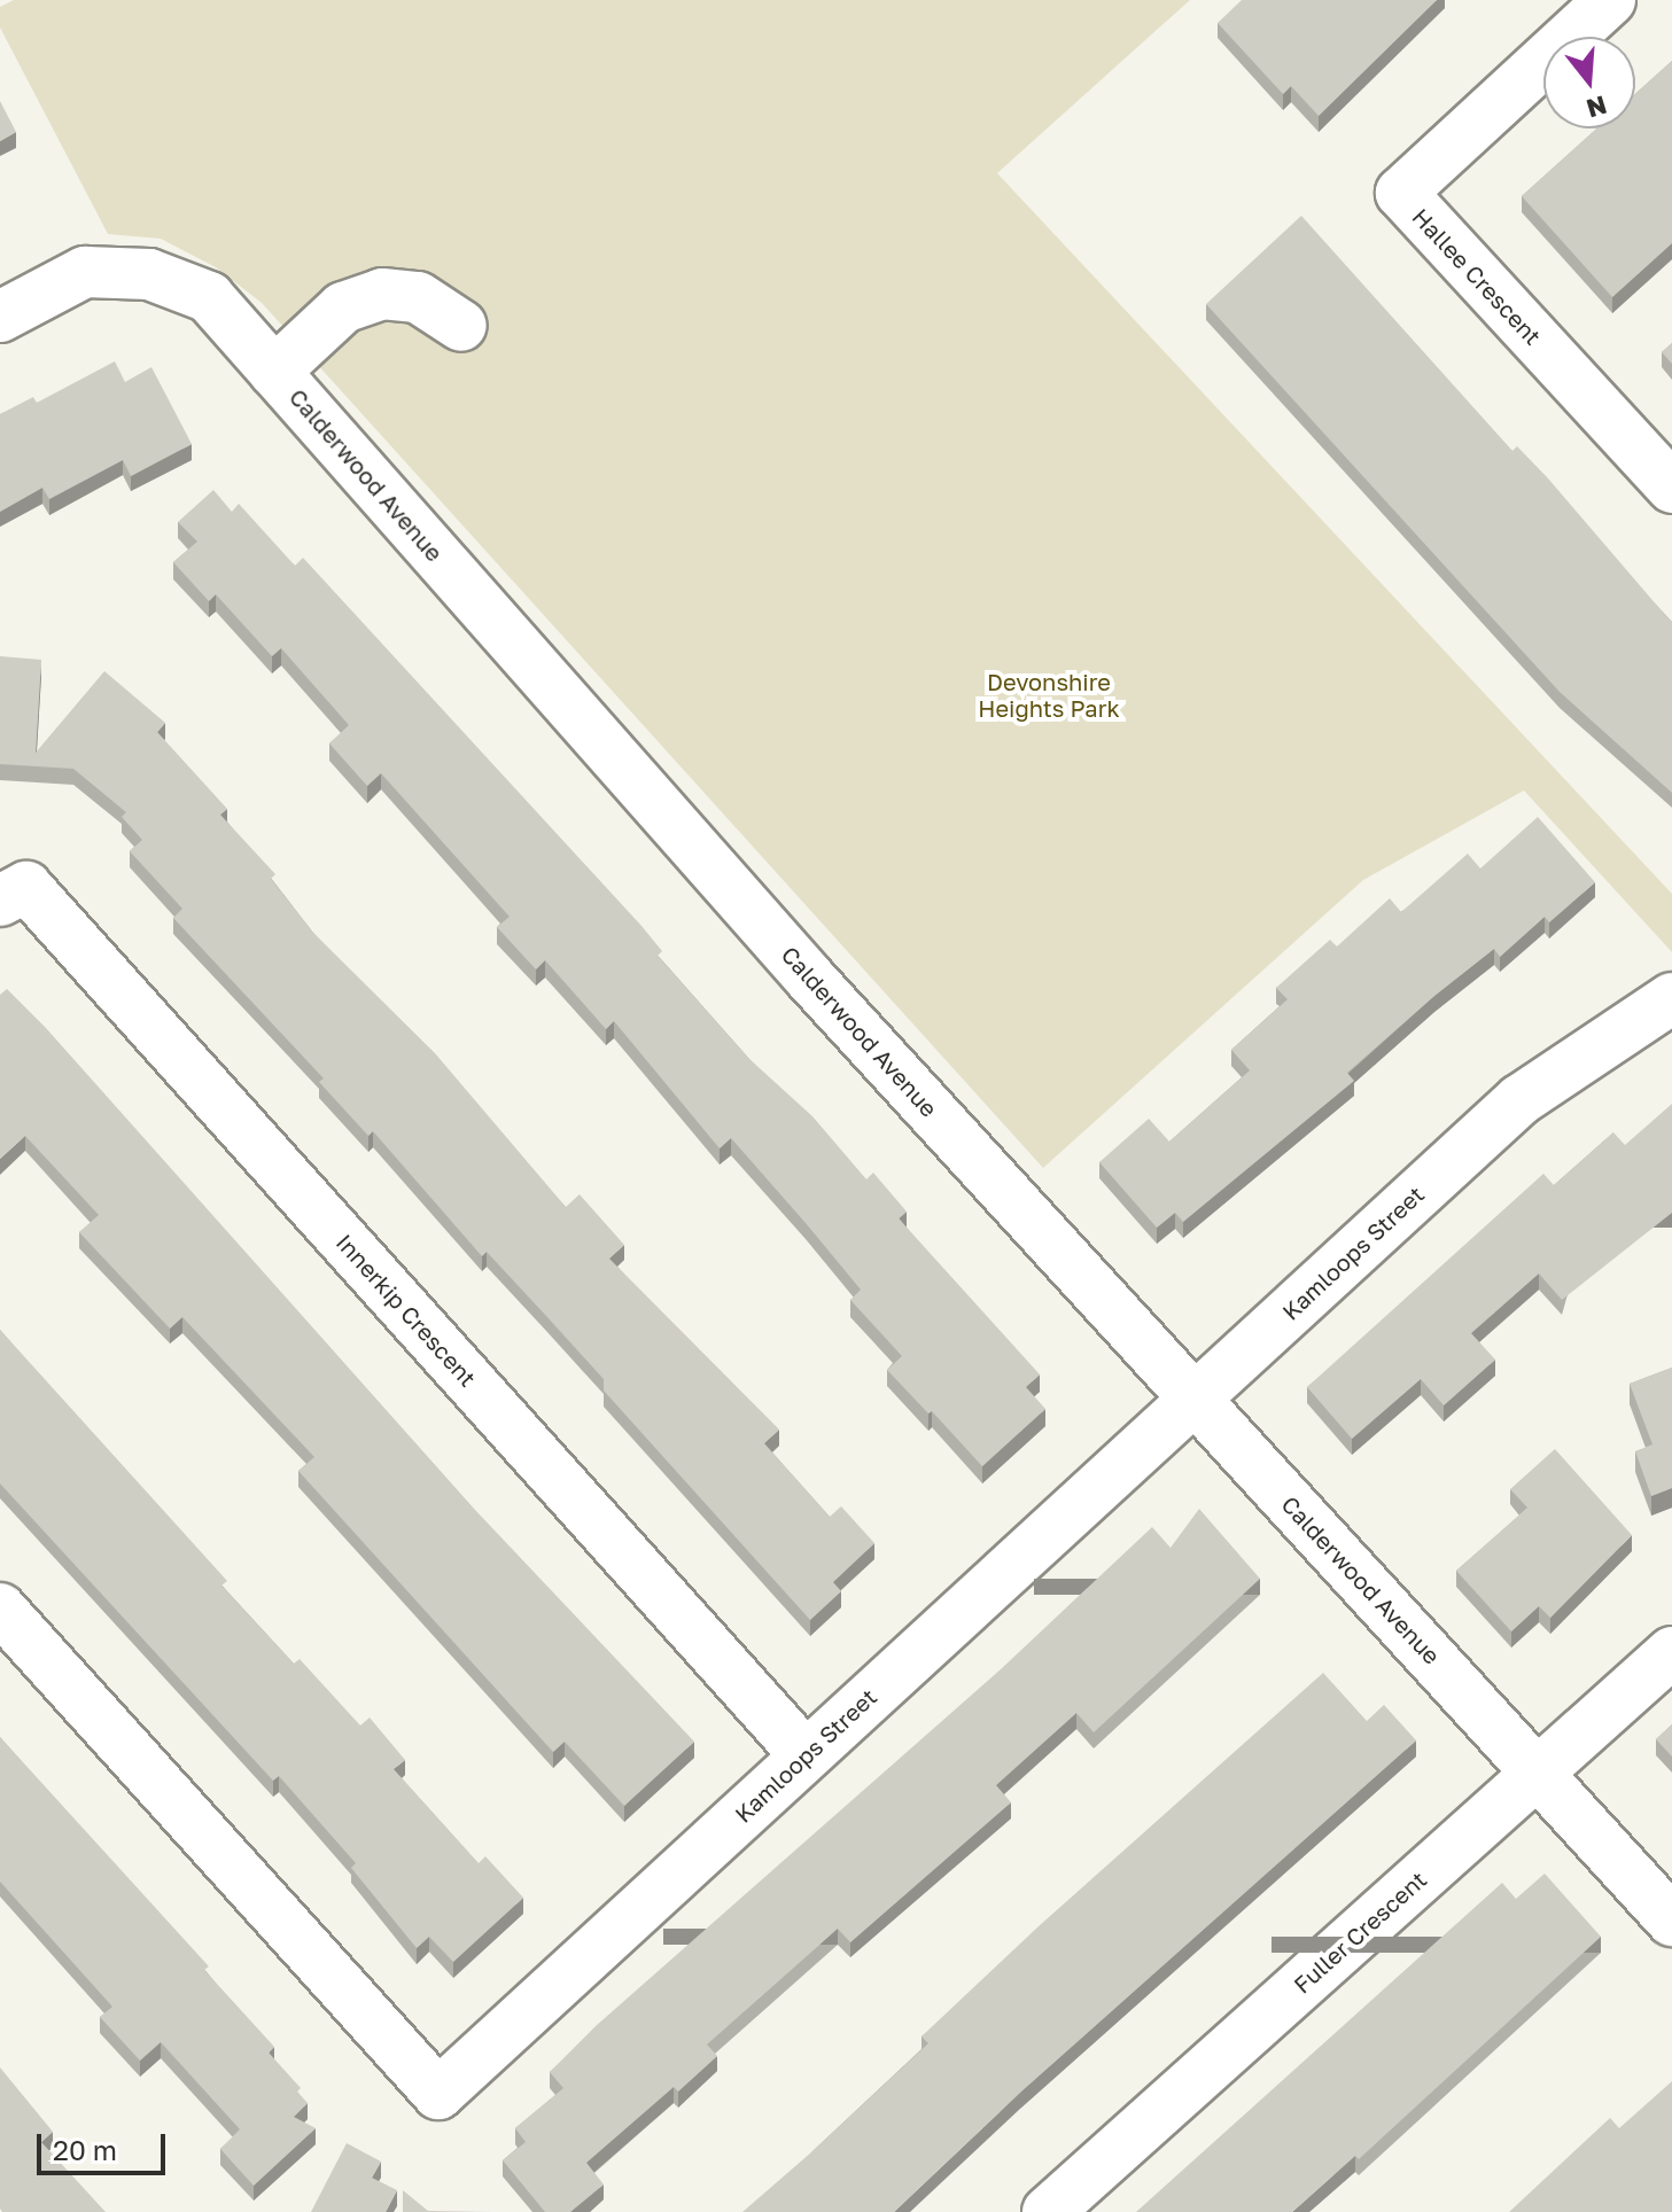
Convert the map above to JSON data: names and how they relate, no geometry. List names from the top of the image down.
{
  "streets": {
    "street": [
      "Hallee Crescent",
      "Calderwood Avenue",
      "Kamloops Street",
      "Innerkip Crescent",
      "Fuller Crescent"
    ]
  },
  "crossings": [
    ["Calderwood Avenue", "Kamloops Street"],
    ["Calderwood Avenue", "Fuller Crescent"],
    ["Kamloops Street", "Innerkip Crescent"]
  ],
  "parks": ["Devonshire Heights Park"],
  "scale_bar": "20 m",
  "north": "bottom"
}
